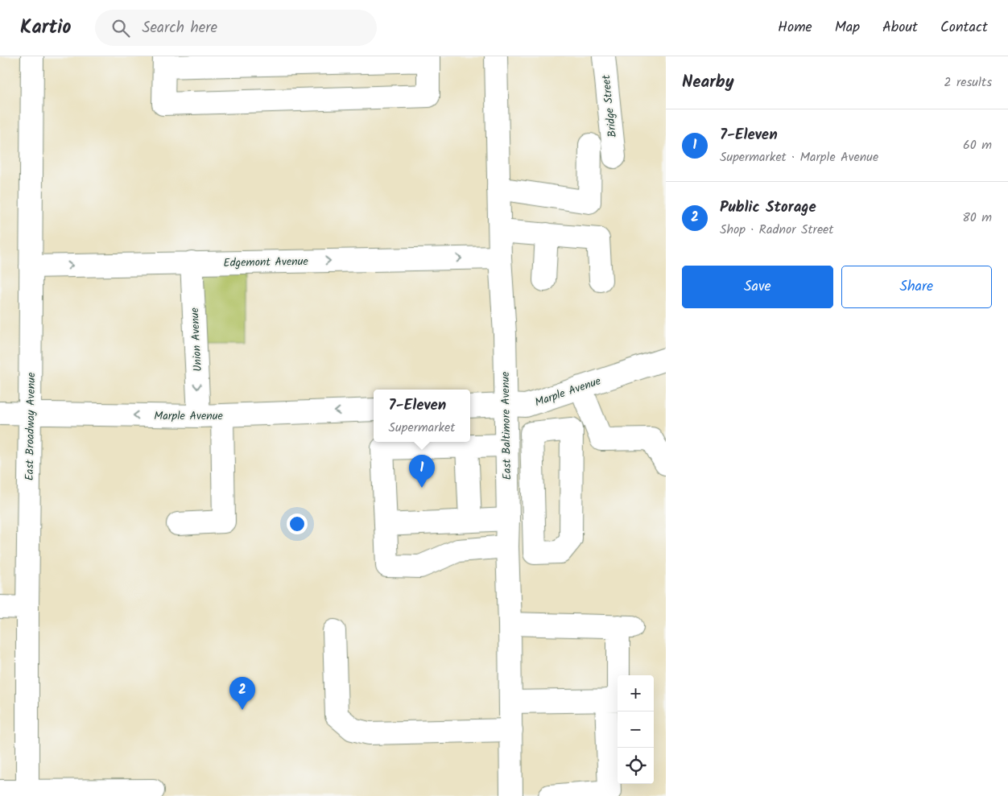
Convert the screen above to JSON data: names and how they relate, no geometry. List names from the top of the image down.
{
  "streets": {
    "street": [
      "Bridge Street",
      "Edgemont Avenue",
      "Union Avenue",
      "Marple Avenue",
      "East Baltimore Avenue",
      "East Broadway Avenue"
    ]
  },
  "crossings": [
    ["Edgemont Avenue", "Union Avenue"],
    ["Edgemont Avenue", "East Baltimore Avenue"],
    ["Edgemont Avenue", "East Broadway Avenue"],
    ["Union Avenue", "Marple Avenue"],
    ["Marple Avenue", "East Baltimore Avenue"],
    ["Marple Avenue", "East Broadway Avenue"]
  ],
  "one_way": ["Edgemont Avenue", "Union Avenue", "Marple Avenue"],
  "page": {
    "header": "Kartio",
    "search": "Search here",
    "nav": [
      "Home",
      "Map",
      "About",
      "Contact"
    ],
    "heading": ["Nearby", "2 results"],
    "list": [
      {
        "mark": "1",
        "name": "7-Eleven",
        "note": "Supermarket · Marple Avenue",
        "value": "60 m"
      },
      {
        "mark": "2",
        "name": "Public Storage",
        "note": "Shop · Radnor Street",
        "value": "80 m"
      }
    ],
    "buttons": ["Save", "Share"],
    "popup": ["7-Eleven", "Supermarket"],
    "pins": ["1", "2"],
    "map_buttons": ["+", "−"]
  }
}
